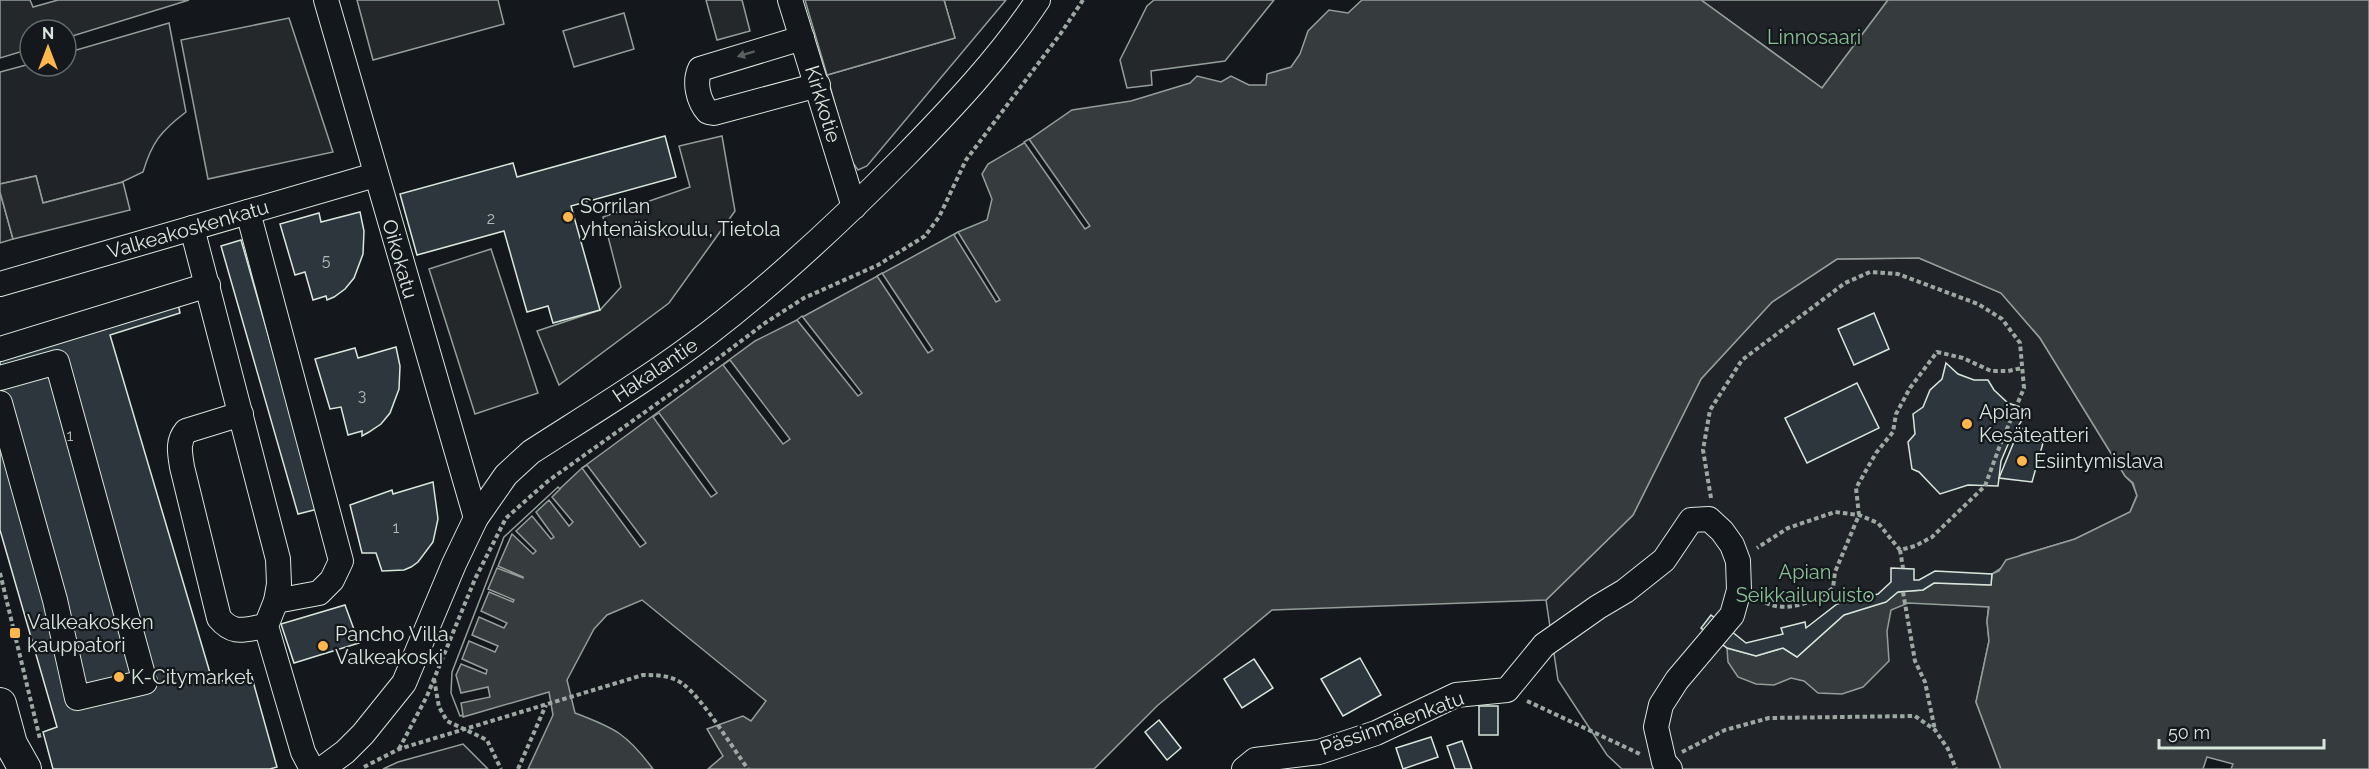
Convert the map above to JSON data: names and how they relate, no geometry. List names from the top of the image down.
{
  "streets": {
    "street": [
      "Kirkkotie",
      "Valkeakoskenkatu",
      "Oikokatu",
      "Hakalantie",
      "Pässinmäenkatu"
    ]
  },
  "crossings": [
    ["Kirkkotie", "Hakalantie"],
    ["Valkeakoskenkatu", "Oikokatu"],
    ["Oikokatu", "Hakalantie"]
  ],
  "parks": ["Linnosaari", "Apian Seikkailupuisto"],
  "places": {
    "other": [
      "Sorrilan yhtenäiskoulu, Tietola",
      "Apian Kesäteatteri",
      "Esiintymislava",
      "Pancho Villa Valkeakoski",
      "K-Citymarket"
    ],
    "transit": ["Valkeakosken kauppatori"]
  },
  "house_numbers": [
    "2",
    "5",
    "3",
    "1",
    "1"
  ],
  "scale_bar": "50 m",
  "north": "top"
}
